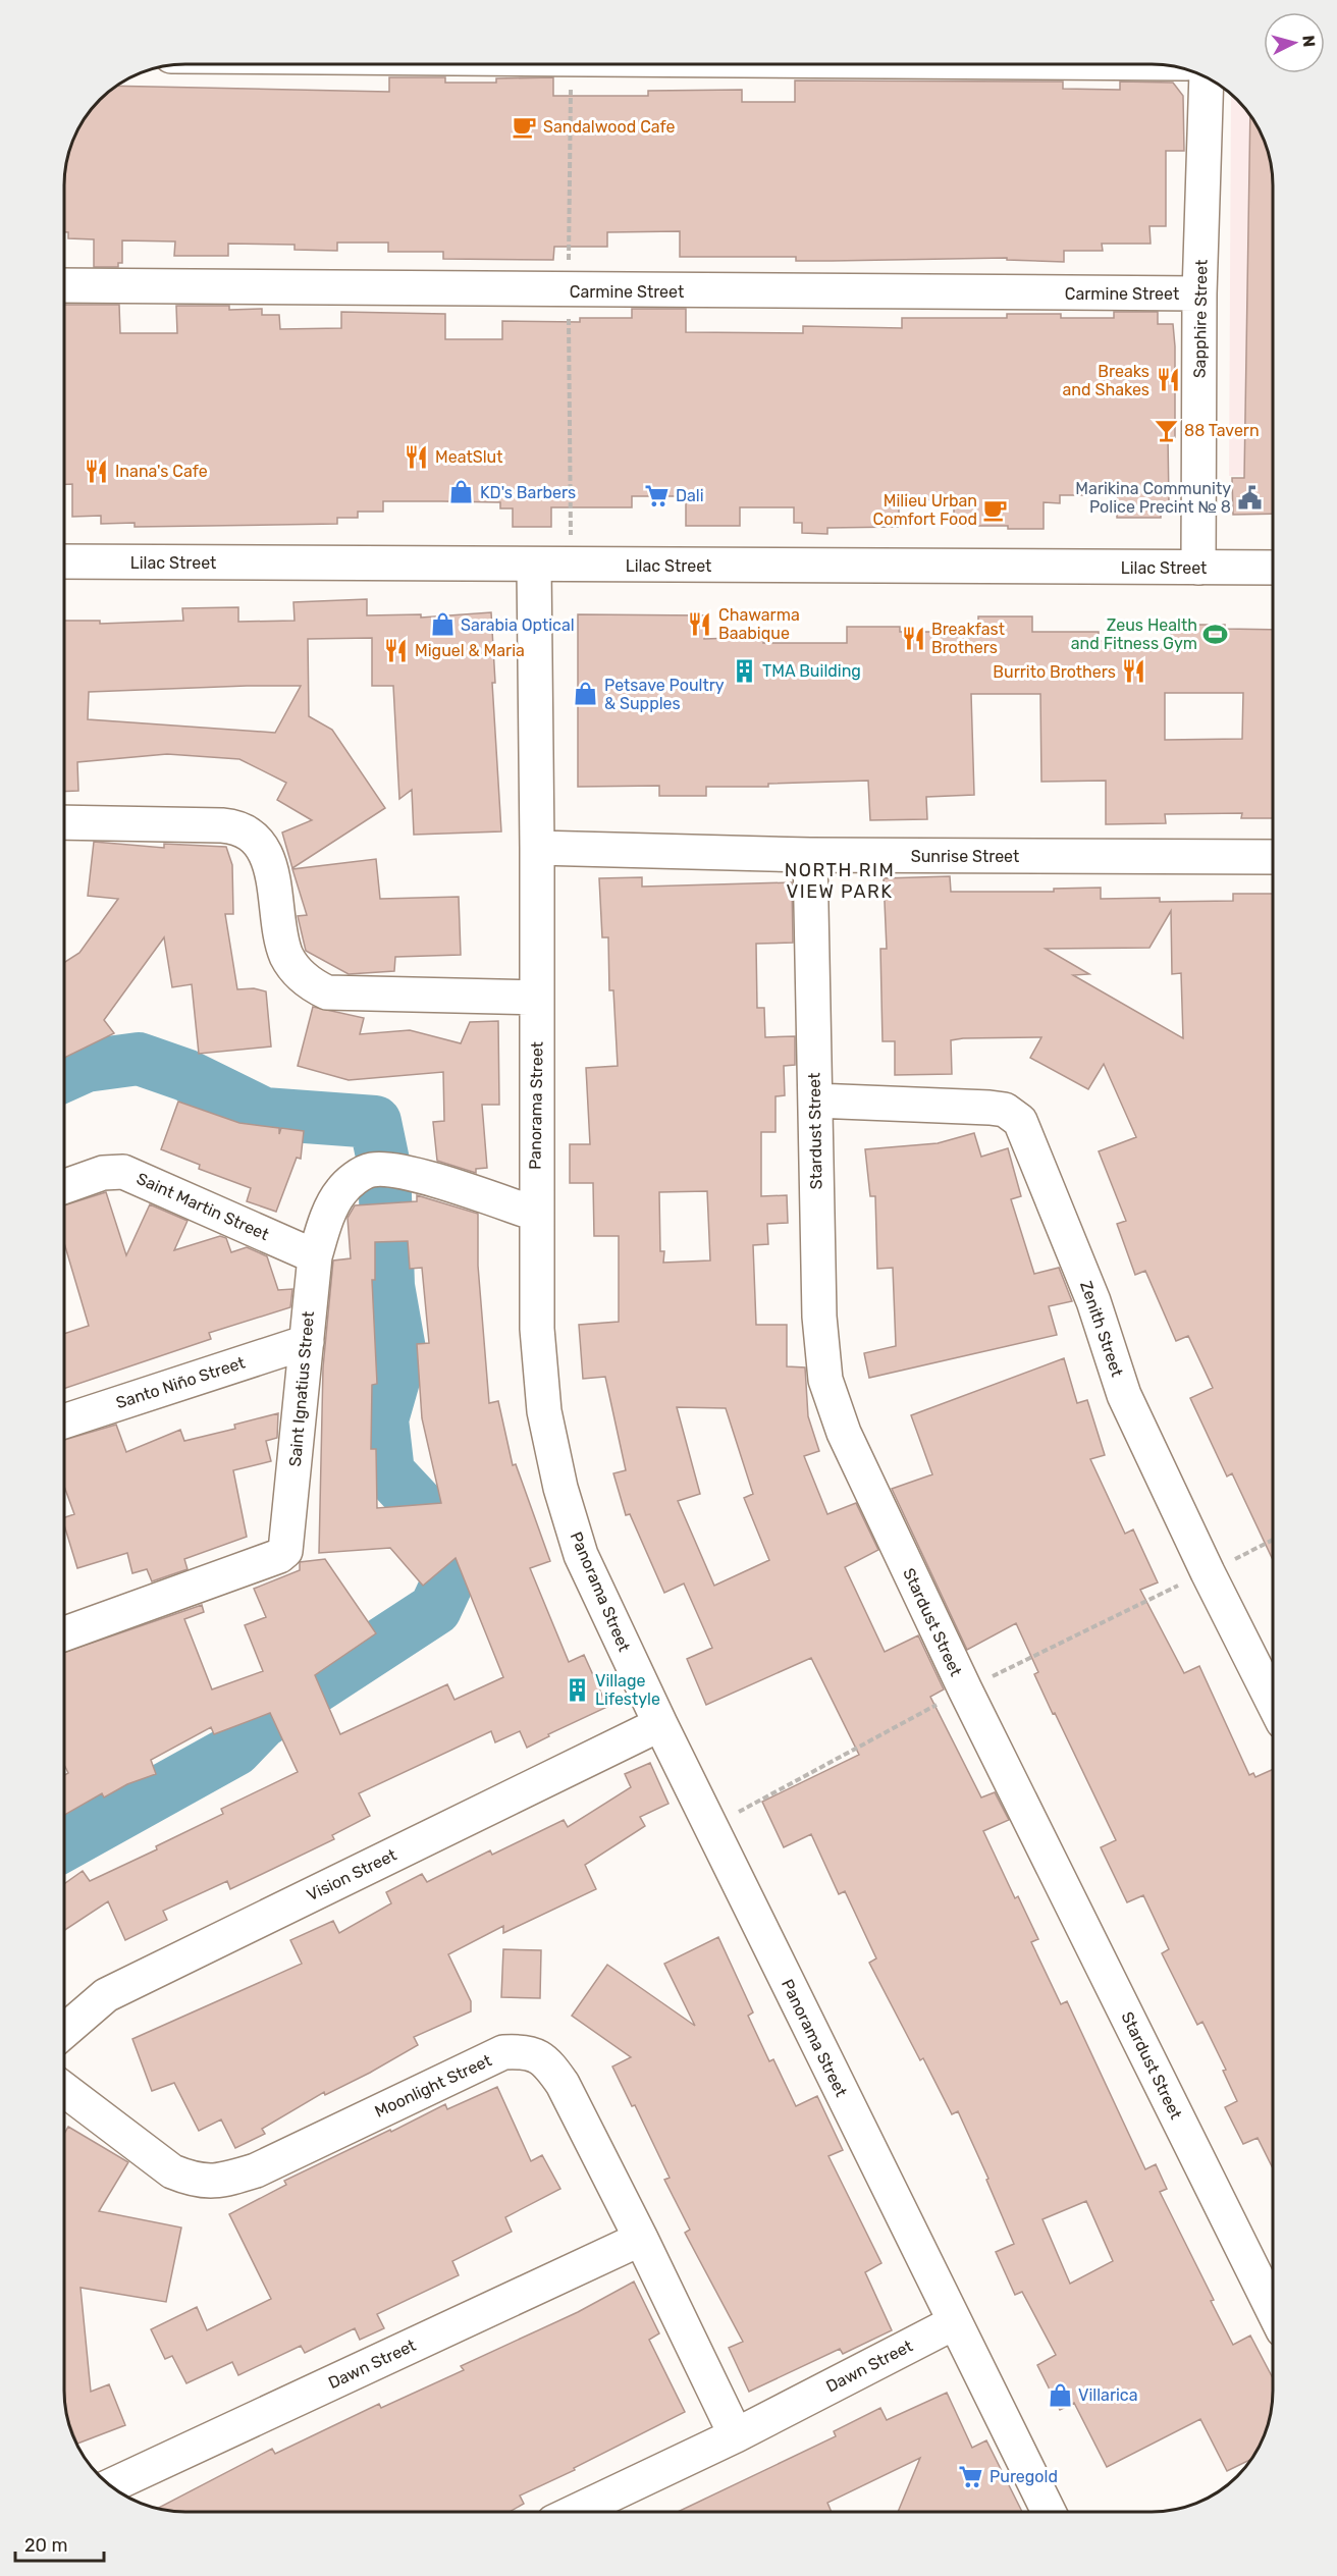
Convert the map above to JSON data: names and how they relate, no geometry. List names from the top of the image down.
{
  "streets": {
    "street": [
      "Carmine Street",
      "Sapphire Street",
      "Lilac Street",
      "Sunrise Street",
      "Panorama Street",
      "Stardust Street",
      "Saint Martin Street",
      "Zenith Street",
      "Santo Niño Street",
      "Saint Ignatius Street",
      "Vision Street",
      "Moonlight Street",
      "Dawn Street"
    ]
  },
  "crossings": [
    ["Carmine Street", "Sapphire Street"],
    ["Sapphire Street", "Lilac Street"],
    ["Lilac Street", "Panorama Street"],
    ["Sunrise Street", "Panorama Street"],
    ["Sunrise Street", "Stardust Street"],
    ["Panorama Street", "Saint Ignatius Street"],
    ["Panorama Street", "Vision Street"],
    ["Panorama Street", "Dawn Street"],
    ["Stardust Street", "Zenith Street"],
    ["Saint Martin Street", "Saint Ignatius Street"],
    ["Santo Niño Street", "Saint Ignatius Street"],
    ["Moonlight Street", "Dawn Street"]
  ],
  "districts": ["NORTH RIM VIEW PARK"],
  "places": {
    "cafe": ["Sandalwood Cafe", "Milieu Urban Comfort Food"],
    "restaurant": [
      "Breaks and Shakes",
      "MeatSlut",
      "Inana's Cafe",
      "Chawarma Baabique",
      "Breakfast Brothers",
      "Miguel & Maria",
      "Burrito Brothers"
    ],
    "bar": ["88 Tavern"],
    "shop": [
      "KD's Barbers",
      "Sarabia Optical",
      "Petsave Poultry & Supples",
      "Villarica"
    ],
    "supermarket": ["Dali", "Puregold"],
    "public building": ["Marikina Community Police Precint № 8"],
    "sports": ["Zeus Health and Fitness Gym"],
    "building": ["TMA Building", "Village Lifestyle"]
  },
  "scale_bar": "20 m",
  "north": "right"
}
